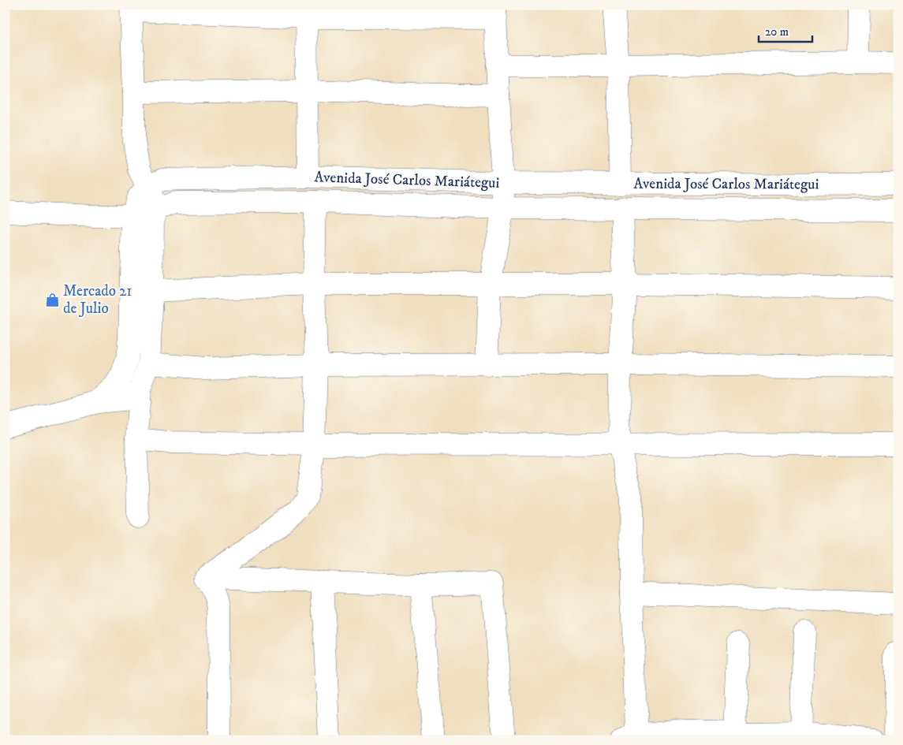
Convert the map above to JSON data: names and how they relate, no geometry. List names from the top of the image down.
{
  "streets": {
    "street": ["Avenida José Carlos Mariátegui"]
  },
  "places": {
    "shop": ["Mercado 21 de Julio"]
  },
  "scale_bar": "20 m"
}
